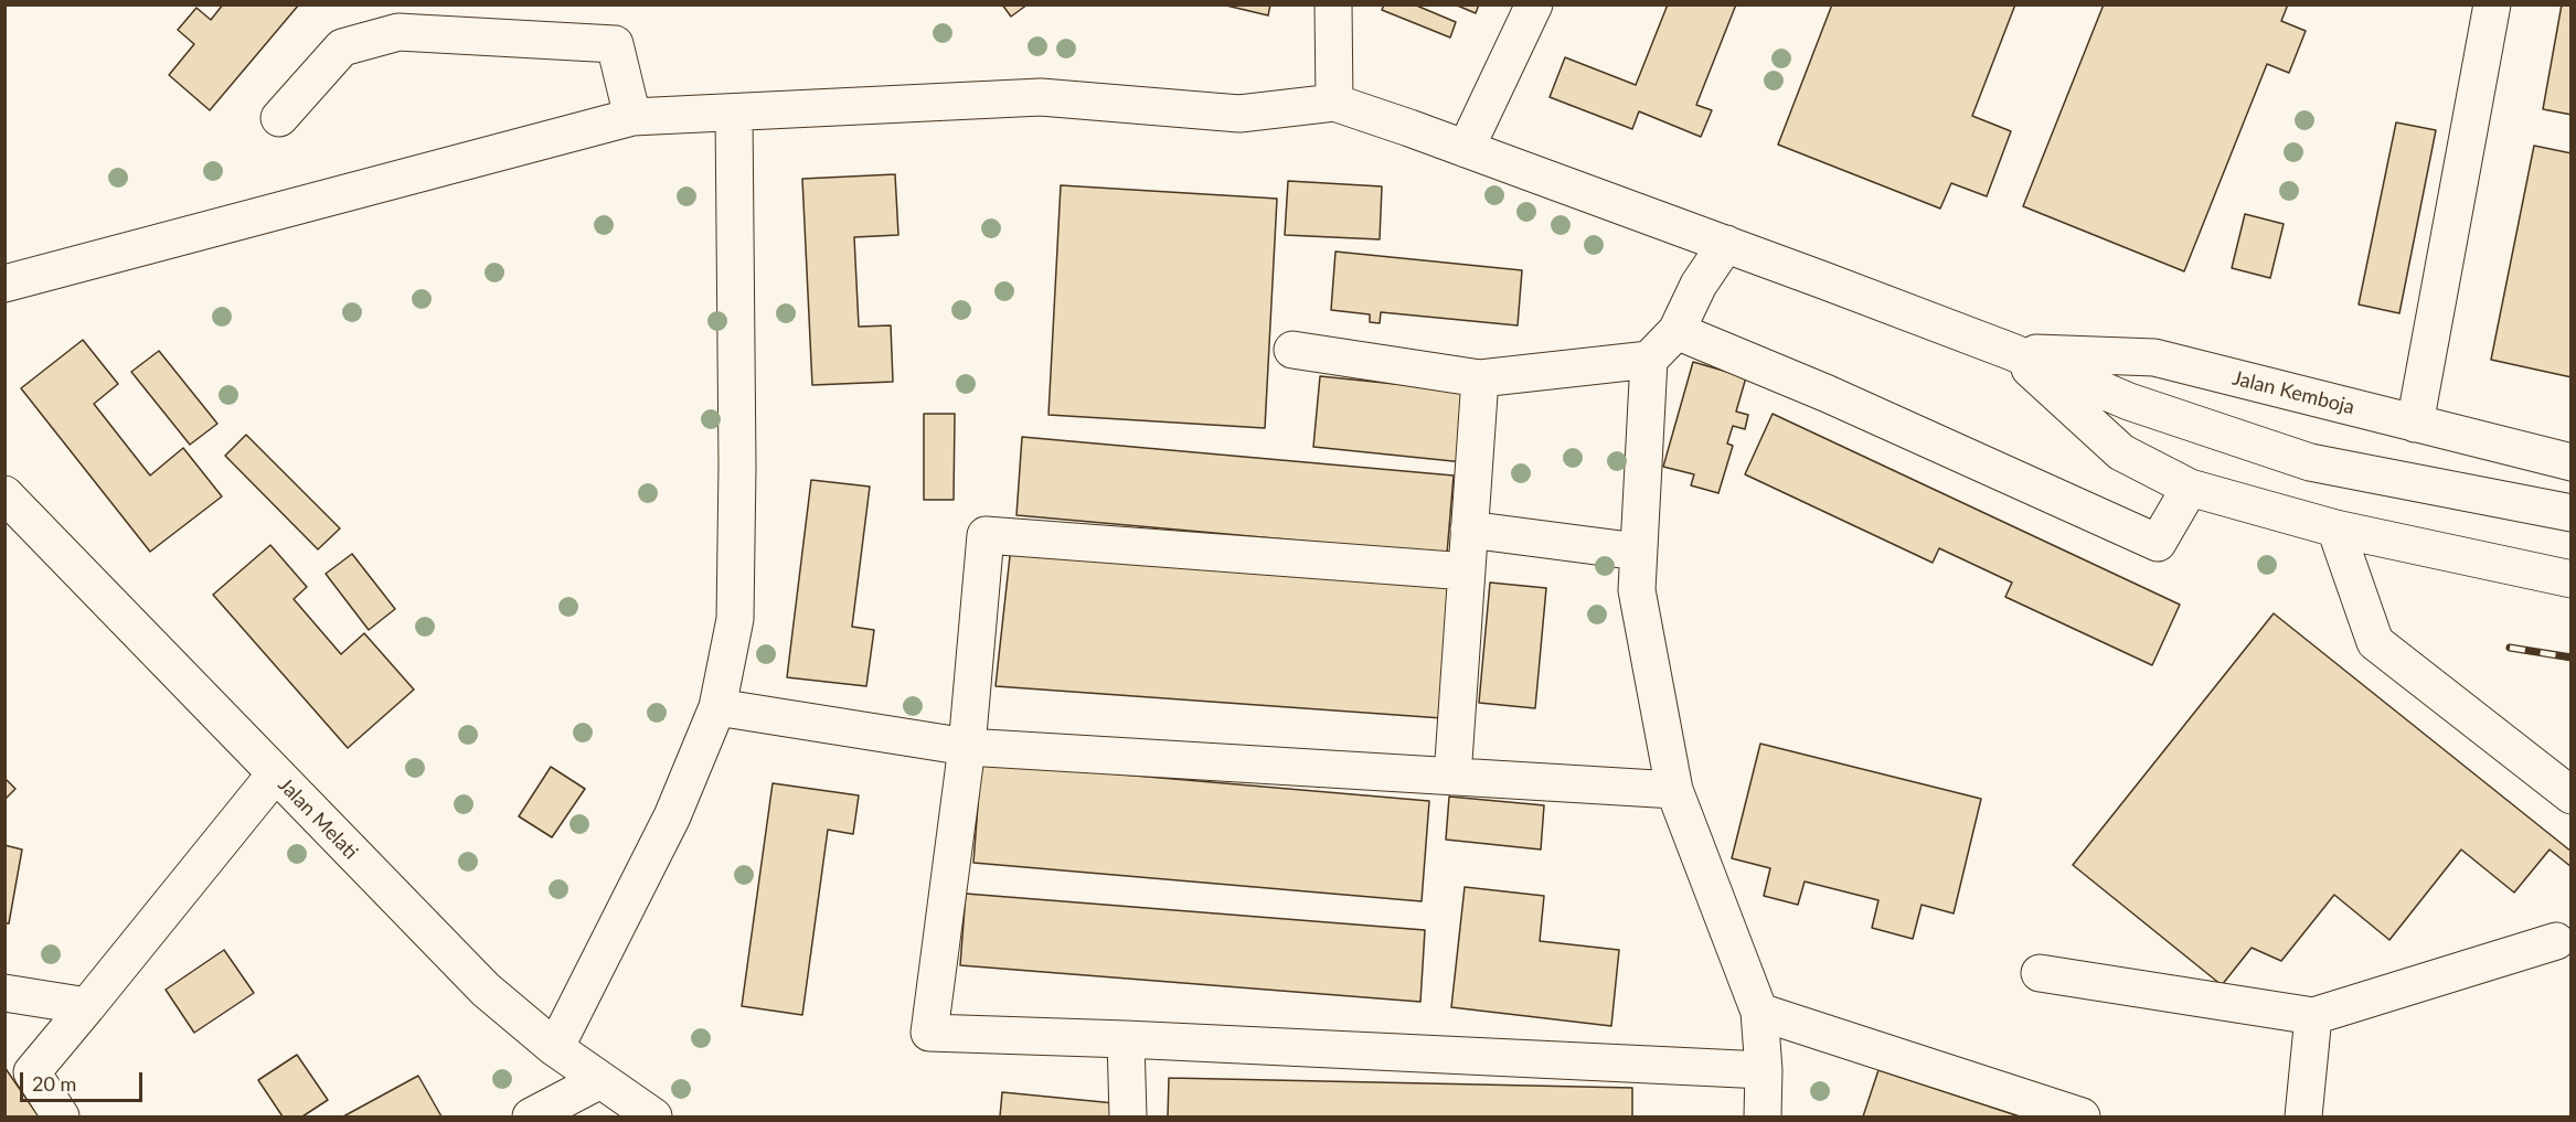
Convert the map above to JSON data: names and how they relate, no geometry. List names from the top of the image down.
{
  "streets": {
    "street": ["Jalan Kemboja", "Jalan Melati"]
  },
  "scale_bar": "20 m"
}
